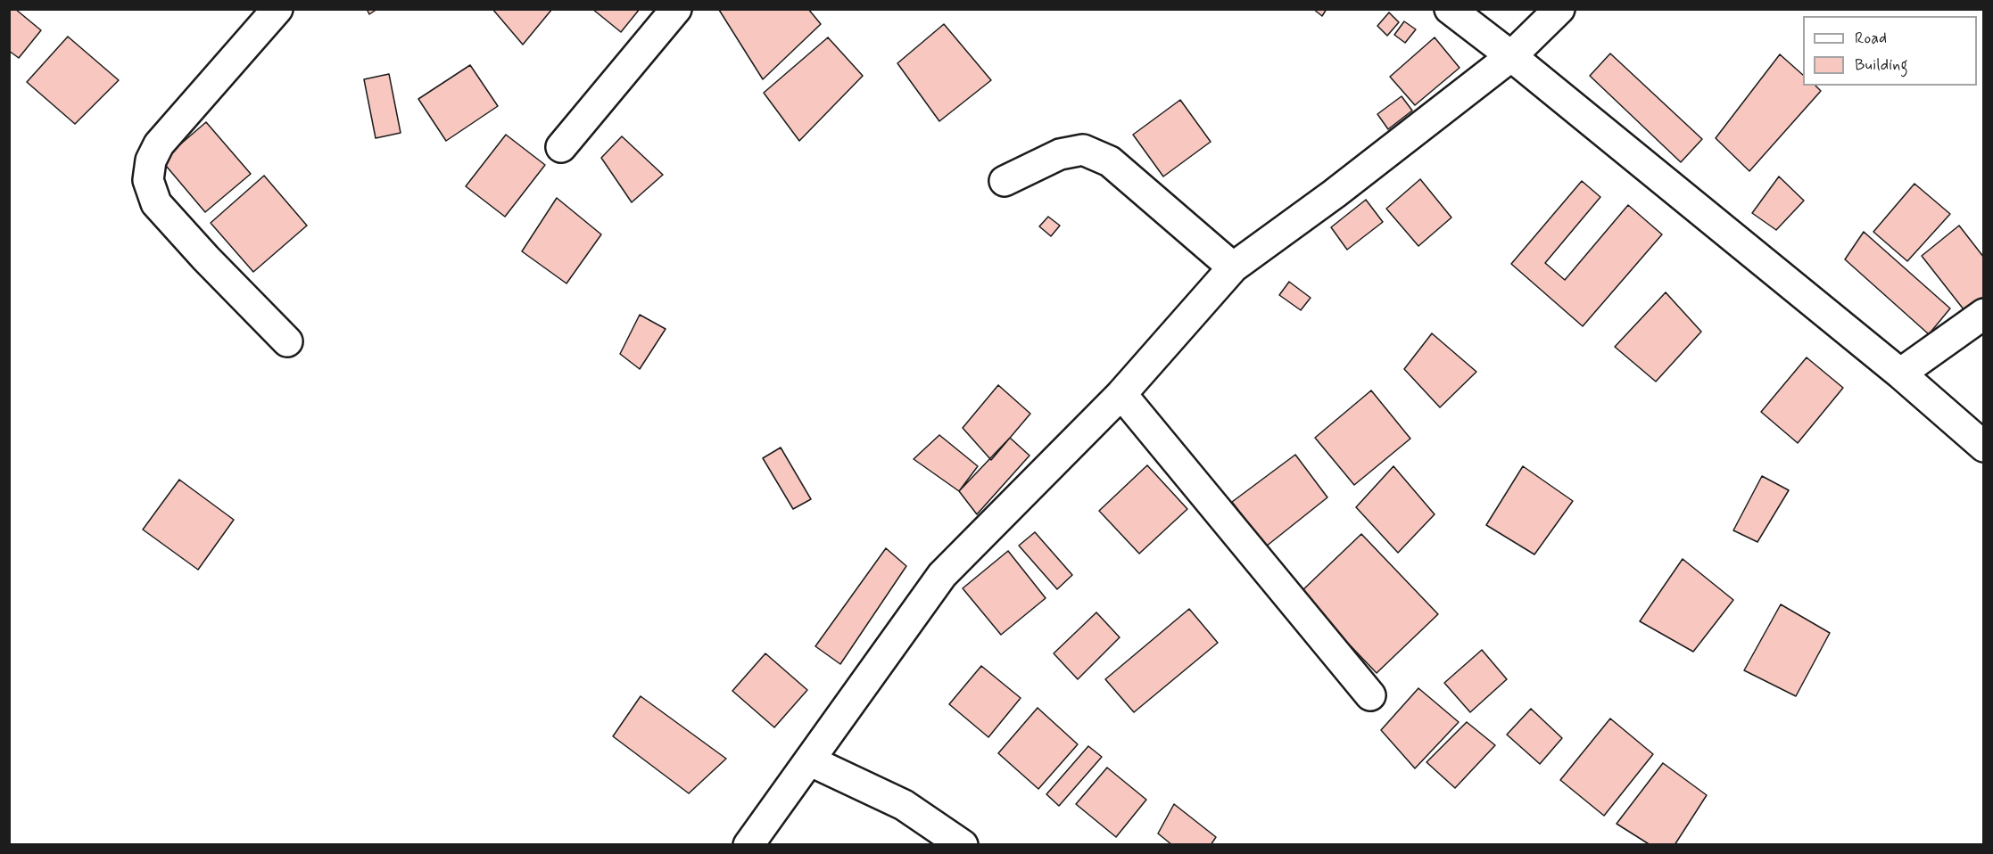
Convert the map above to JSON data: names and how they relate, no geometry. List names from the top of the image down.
{
  "legend": ["Road", "Building"]
}
